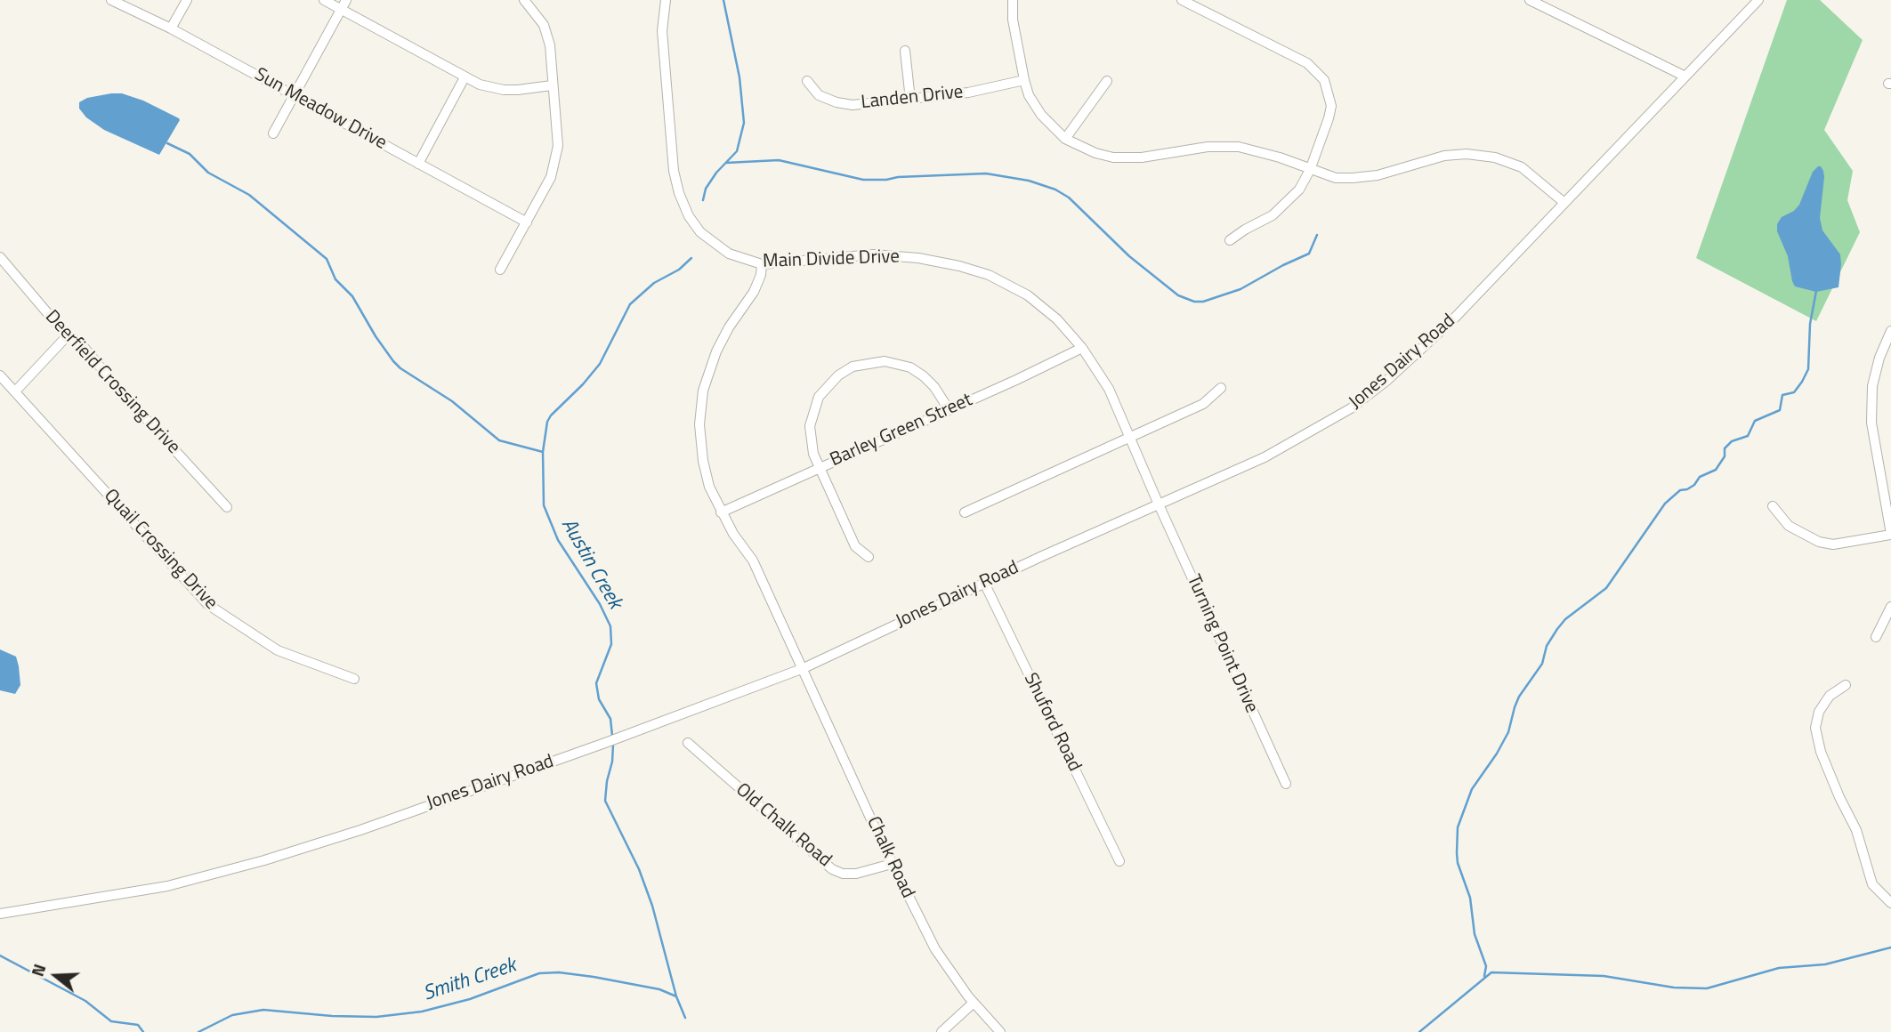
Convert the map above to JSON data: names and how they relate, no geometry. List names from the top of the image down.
{
  "streets": {
    "street": [
      "Landen Drive",
      "Sun Meadow Drive",
      "Main Divide Drive",
      "Jones Dairy Road",
      "Deerfield Crossing Drive",
      "Barley Green Street",
      "Quail Crossing Drive",
      "Turning Point Drive",
      "Shuford Road",
      "Old Chalk Road",
      "Chalk Road"
    ]
  },
  "crossings": [
    ["Main Divide Drive", "Jones Dairy Road"],
    ["Main Divide Drive", "Barley Green Street"],
    ["Main Divide Drive", "Turning Point Drive"],
    ["Main Divide Drive", "Chalk Road"],
    ["Jones Dairy Road", "Turning Point Drive"],
    ["Jones Dairy Road", "Shuford Road"],
    ["Jones Dairy Road", "Chalk Road"],
    ["Barley Green Street", "Chalk Road"],
    ["Old Chalk Road", "Chalk Road"]
  ],
  "water": ["Austin Creek", "Smith Creek"],
  "north": "left"
}
